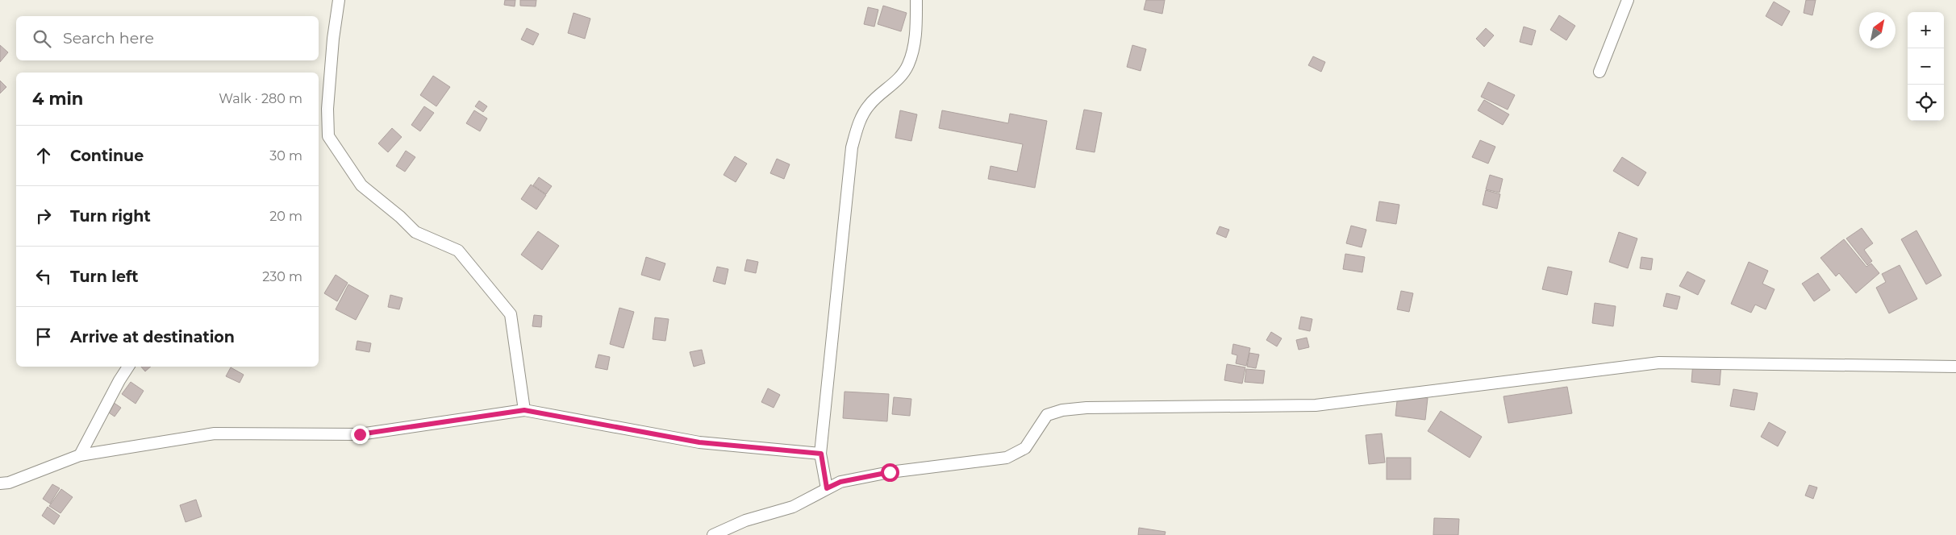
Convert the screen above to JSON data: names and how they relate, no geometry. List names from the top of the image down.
{
  "north": "top right",
  "page": {
    "map_buttons": ["+", "−"],
    "search": "Search here",
    "heading": ["4 min", "Walk · 280 m"],
    "list": [
      ["Continue", "30 m"],
      ["Turn right", "20 m"],
      ["Turn left", "230 m"],
      "Arrive at destination"
    ]
  }
}
